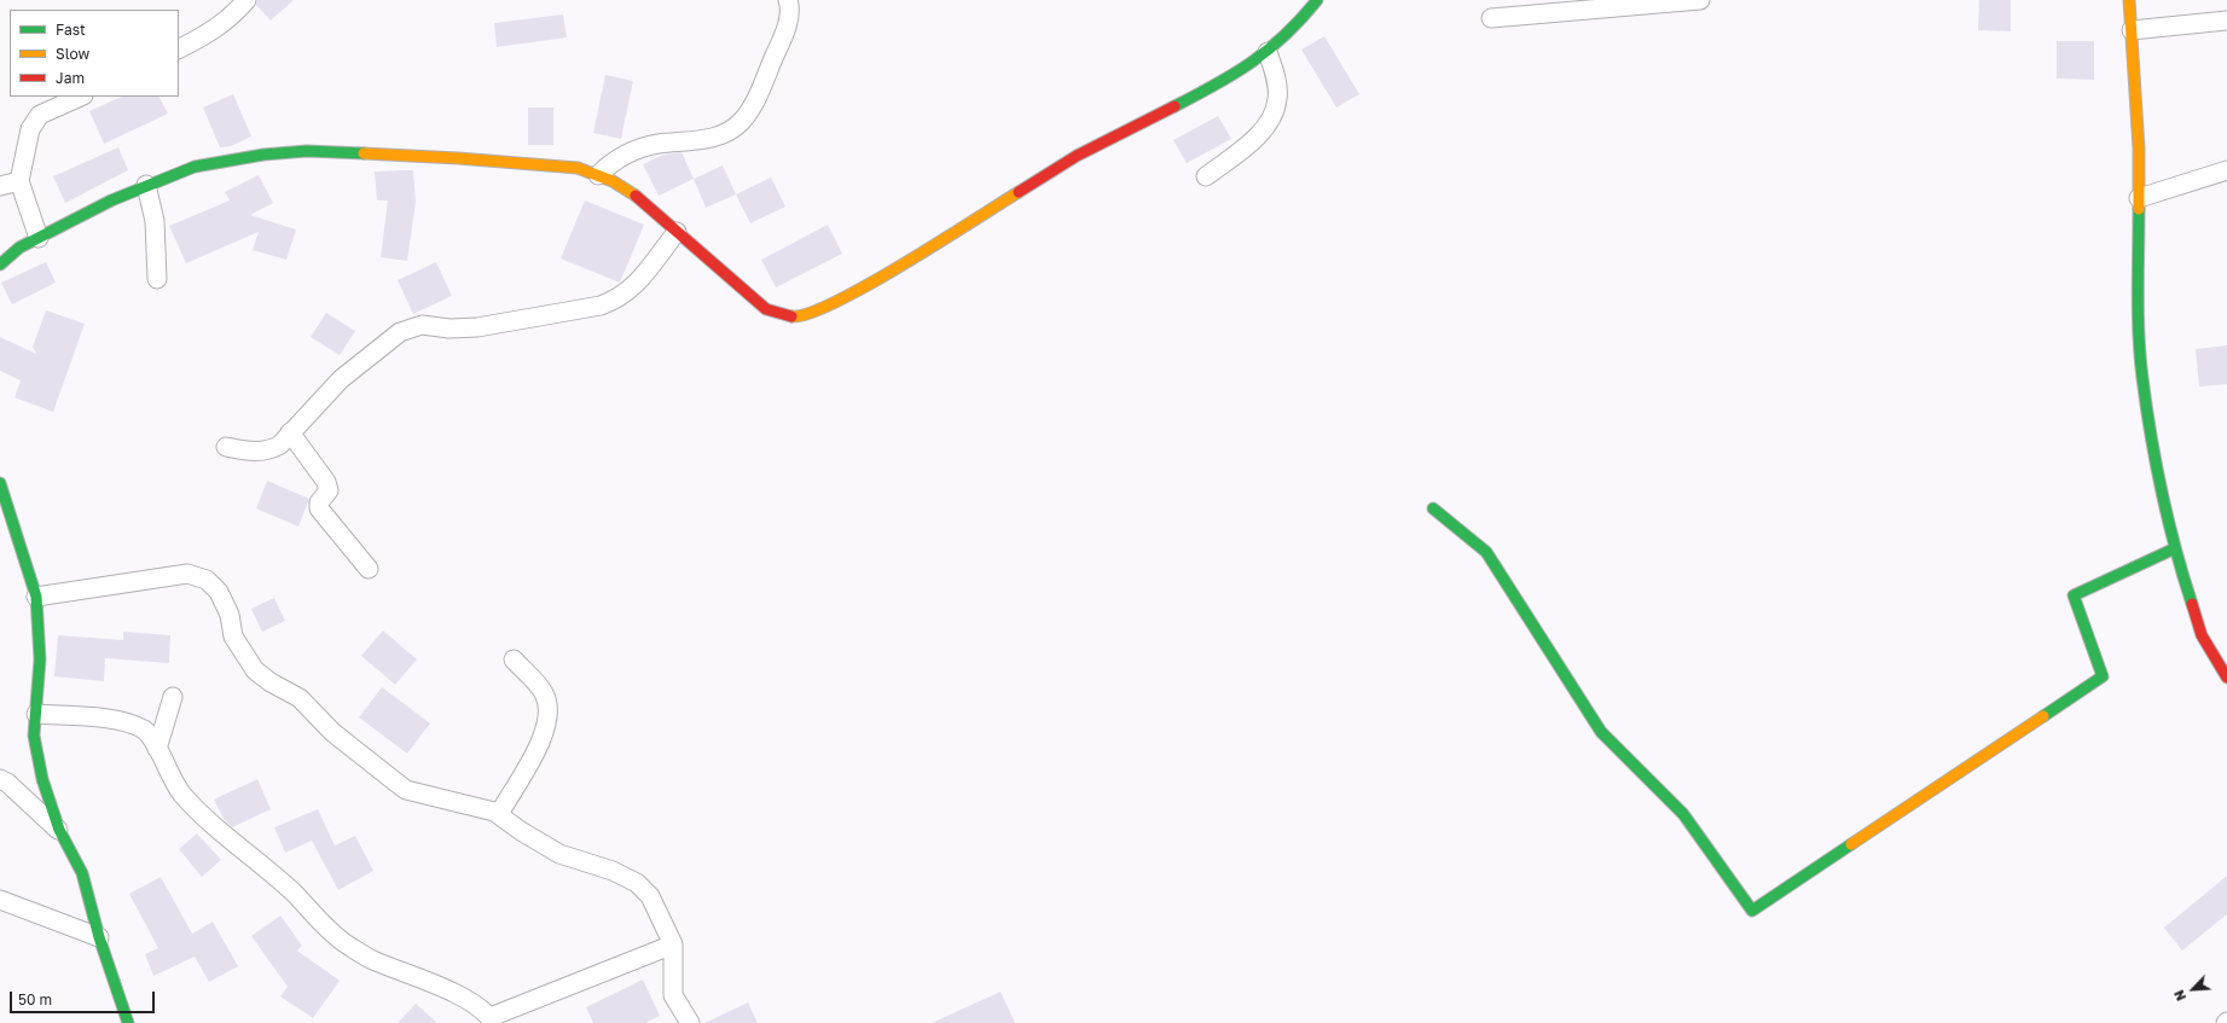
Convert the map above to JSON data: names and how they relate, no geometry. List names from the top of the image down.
{
  "legend": ["Fast", "Slow", "Jam"],
  "scale_bar": "50 m",
  "north": "bottom left"
}
